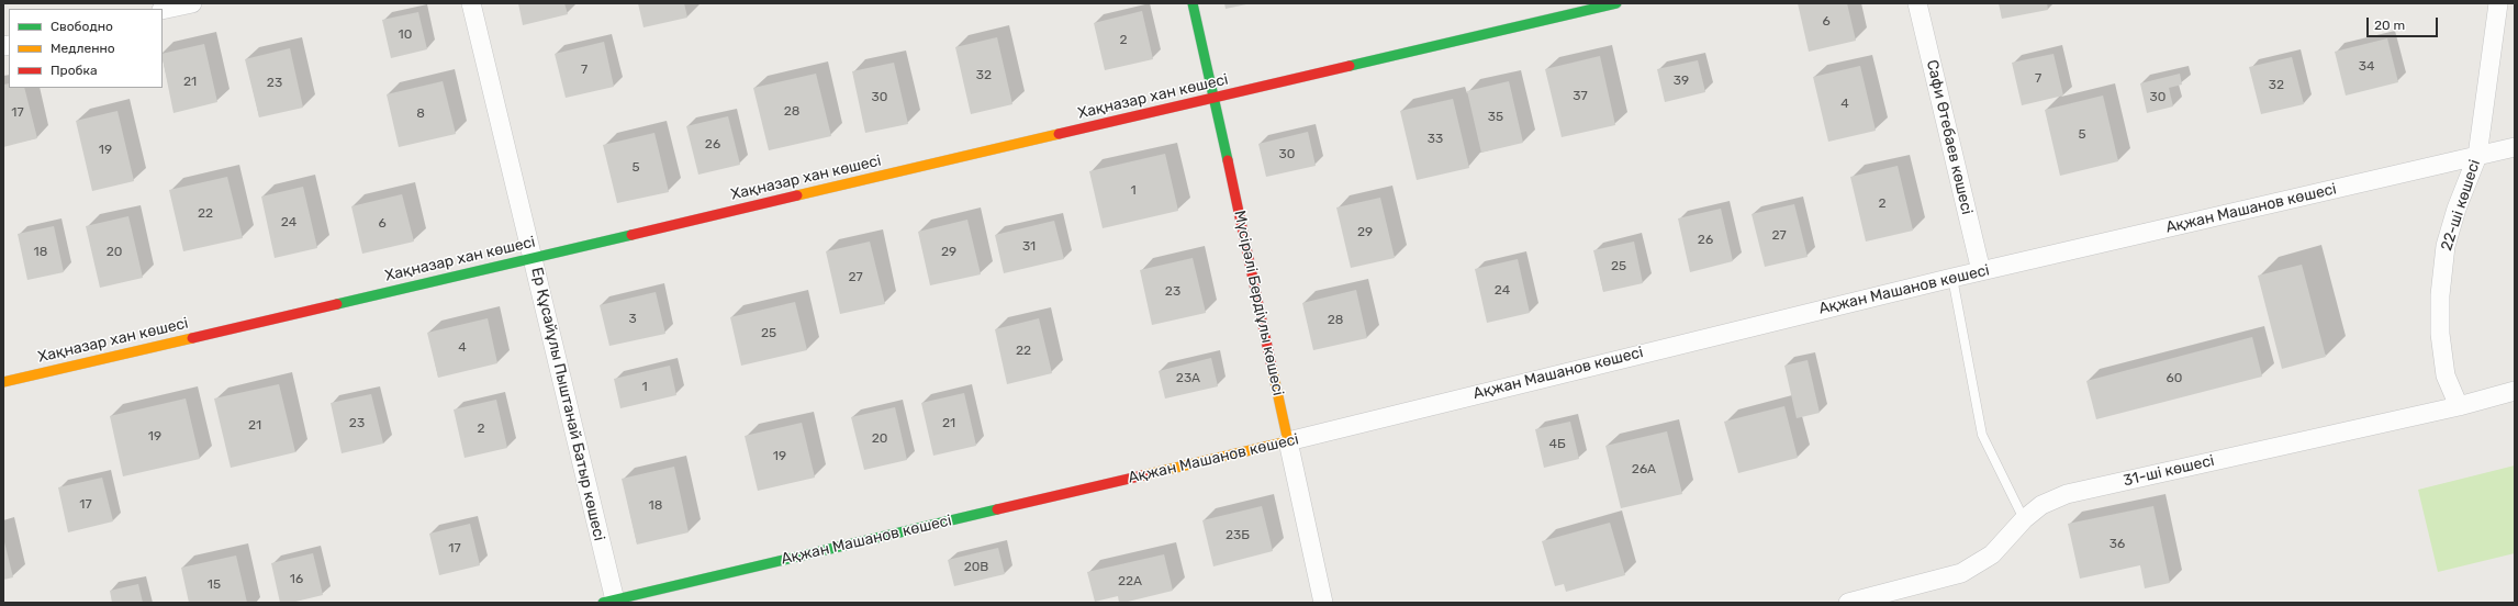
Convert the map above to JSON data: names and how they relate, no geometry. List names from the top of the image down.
{
  "streets": {
    "street": [
      "Хақназар хан көшесі",
      "Сафи Өтебаев көшесі",
      "22-ші көшесі",
      "Ақжан Машанов көшесі",
      "Мүсірәлі Бердіұлы көшесі",
      "Ер Құсайұлы Пыштанай Батыр көшесі",
      "31-ші көшесі"
    ]
  },
  "crossings": [
    ["Хақназар хан көшесі", "Мүсірәлі Бердіұлы көшесі"],
    ["Хақназар хан көшесі", "Ер Құсайұлы Пыштанай Батыр көшесі"],
    ["Сафи Өтебаев көшесі", "Ақжан Машанов көшесі"],
    ["22-ші көшесі", "Ақжан Машанов көшесі"],
    ["22-ші көшесі", "31-ші көшесі"],
    ["Ақжан Машанов көшесі", "Мүсірәлі Бердіұлы көшесі"],
    ["Ақжан Машанов көшесі", "Ер Құсайұлы Пыштанай Батыр көшесі"]
  ],
  "house_numbers": [
    "6",
    "10",
    "2",
    "34",
    "7",
    "32",
    "7",
    "39",
    "21",
    "23",
    "32",
    "37",
    "30",
    "30",
    "4",
    "28",
    "17",
    "8",
    "35",
    "5",
    "33",
    "26",
    "19",
    "30",
    "5",
    "1",
    "2",
    "22",
    "24",
    "6",
    "29",
    "27",
    "26",
    "31",
    "18",
    "20",
    "29",
    "25",
    "27",
    "24",
    "23",
    "3",
    "28",
    "25",
    "4",
    "22",
    "23А",
    "60",
    "1",
    "23",
    "21",
    "21",
    "2",
    "19",
    "20",
    "4Б",
    "19",
    "26А",
    "17",
    "18",
    "23Б",
    "36",
    "17",
    "20В",
    "16",
    "22А",
    "15"
  ],
  "legend": ["Свободно", "Медленно", "Пробка"],
  "scale_bar": "20 m"
}
